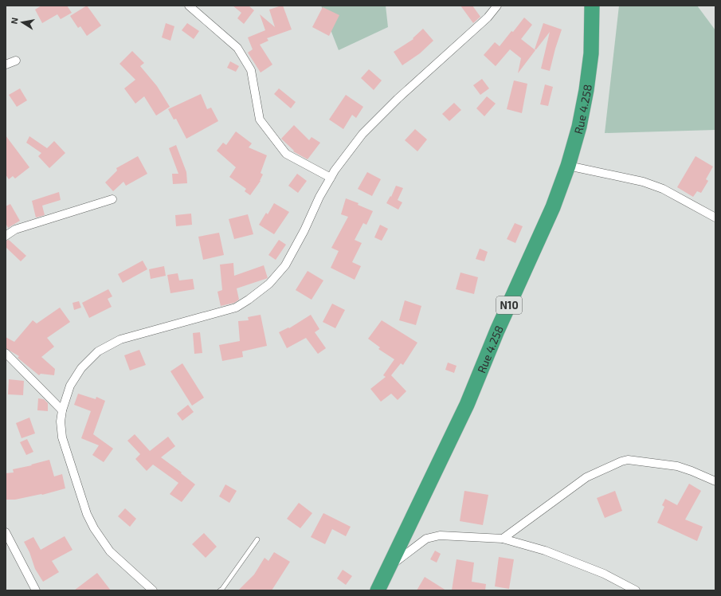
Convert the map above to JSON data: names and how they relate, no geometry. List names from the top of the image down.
{
  "streets": {
    "highway": ["Rue 4.258", "N10"]
  },
  "north": "left"
}
